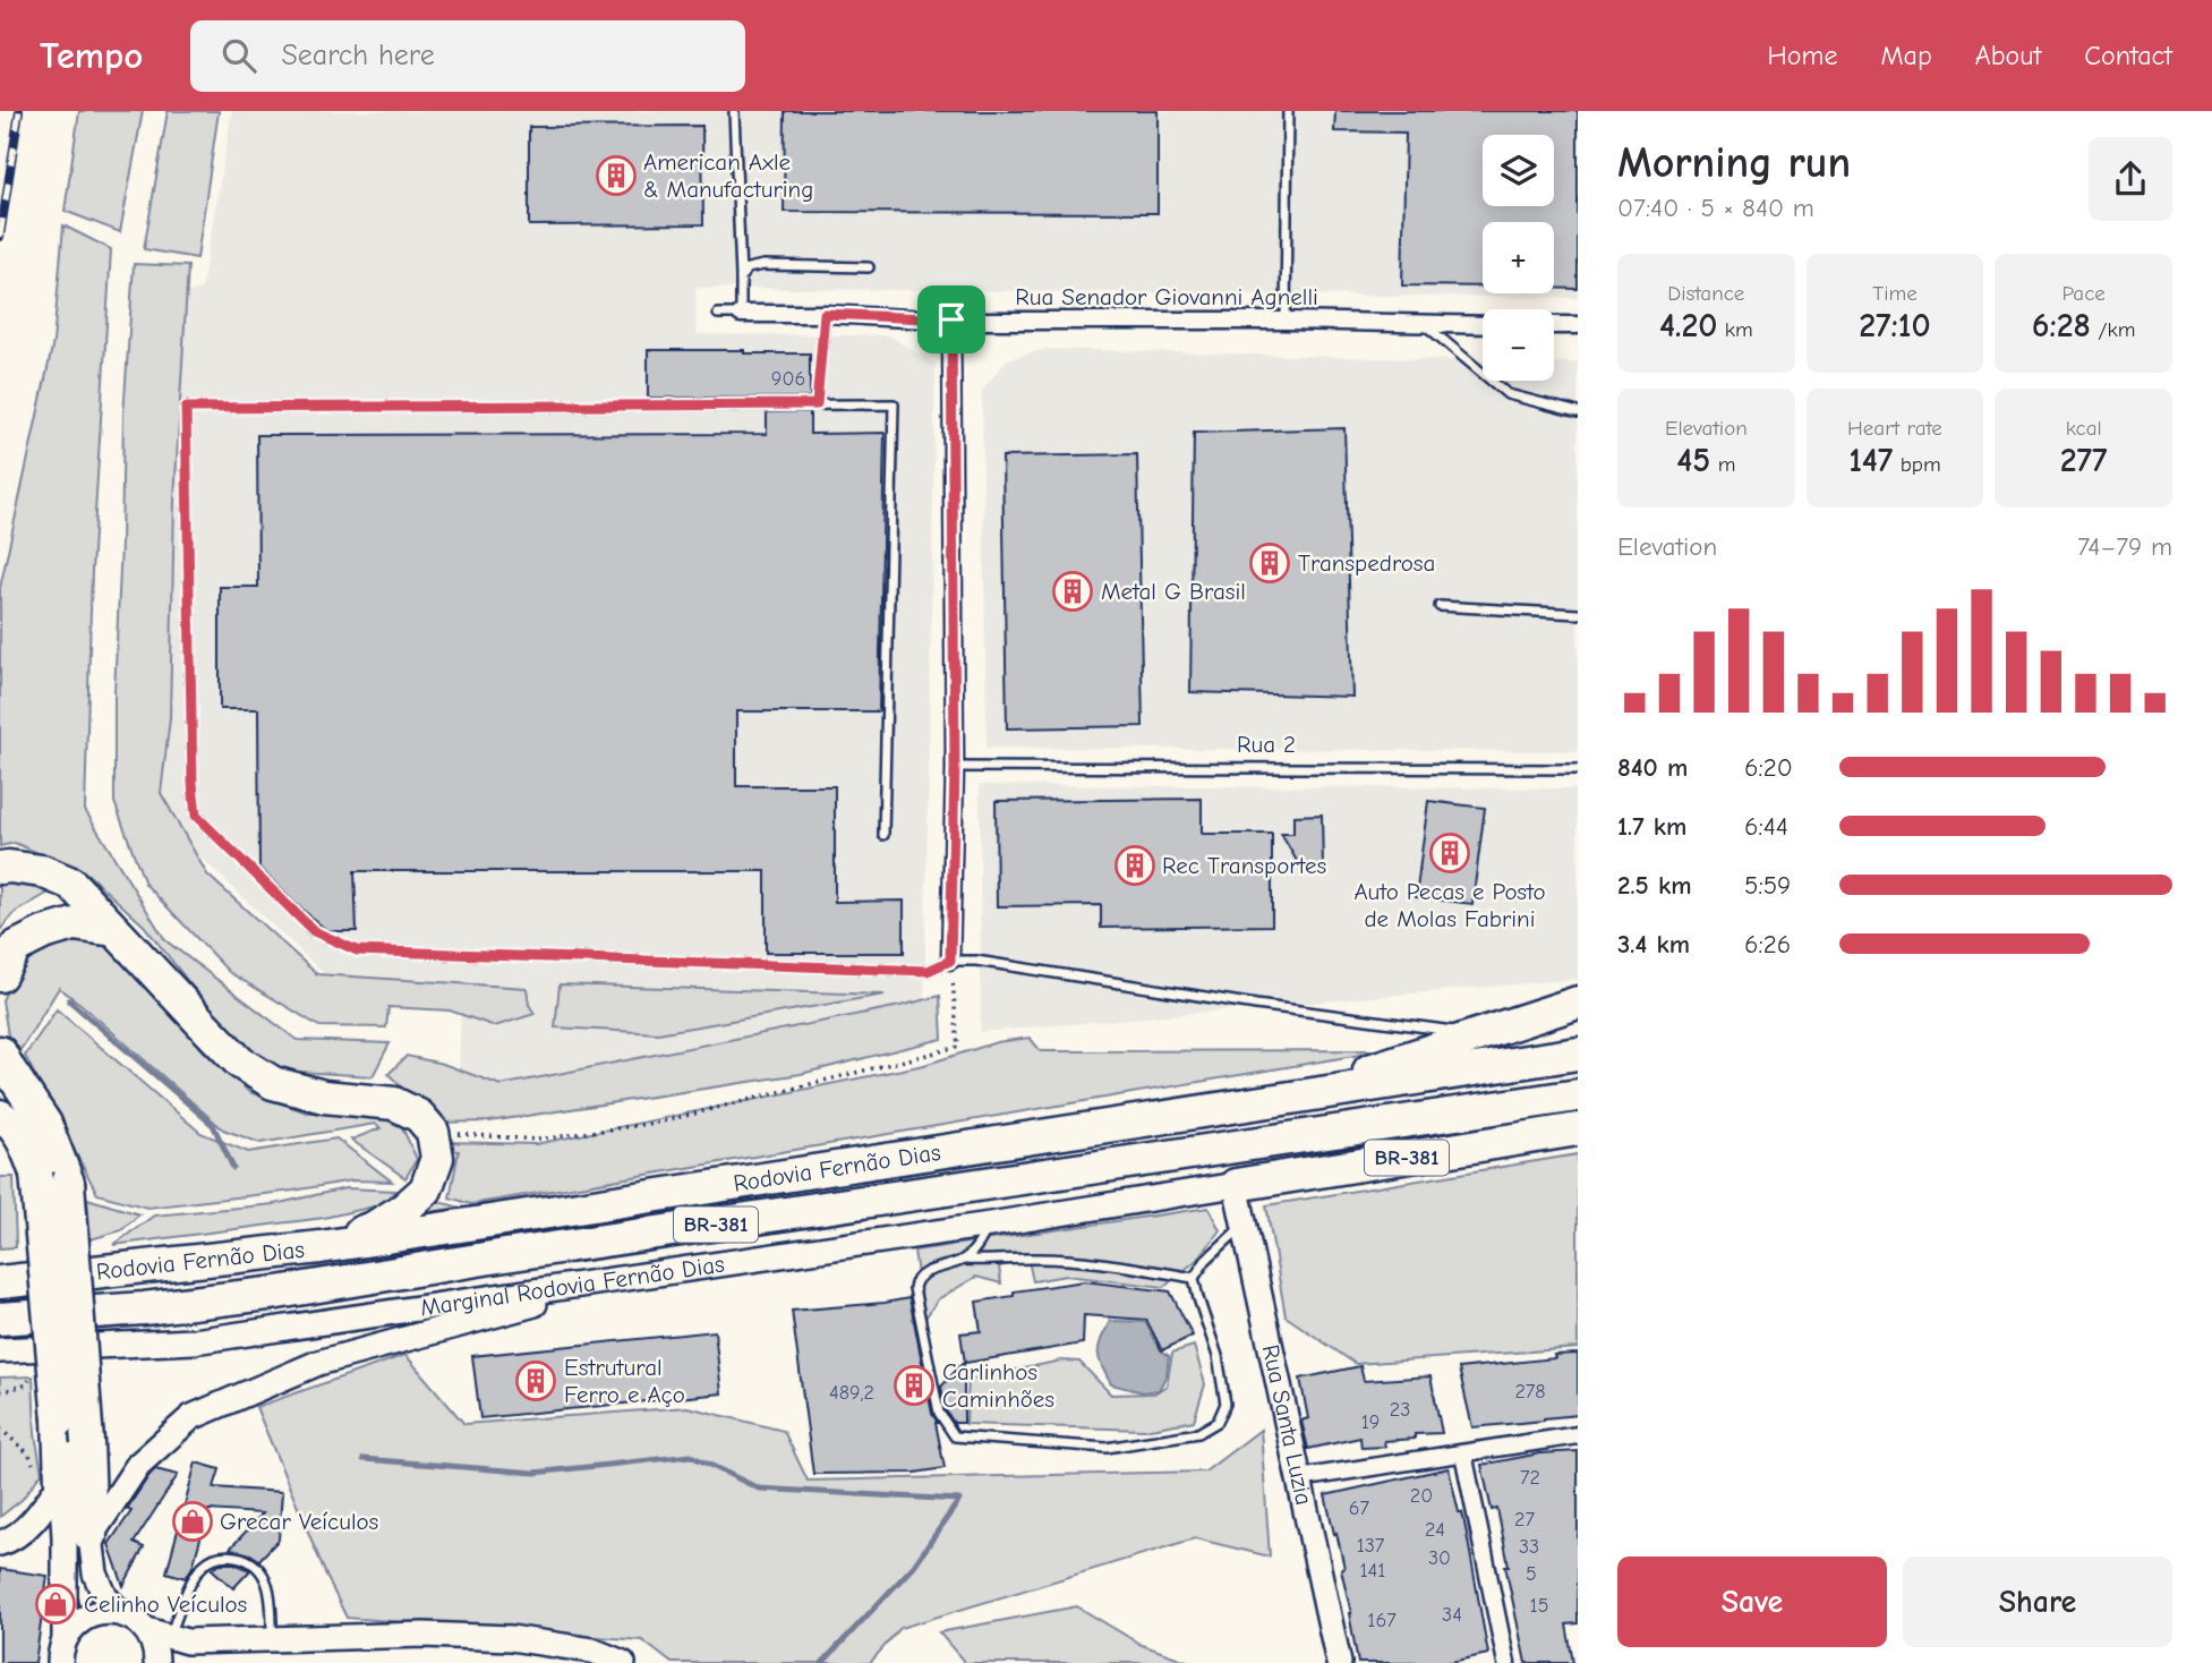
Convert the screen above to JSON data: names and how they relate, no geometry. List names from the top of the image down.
{
  "streets": {
    "highway": ["BR-381", "Rodovia Fernão Dias"],
    "main road": ["Marginal Rodovia Fernão Dias", "Rua Santa Luzia"],
    "street": ["Rua Senador Giovanni Agnelli"],
    "lane": ["Rua 2"]
  },
  "crossings": [
    ["BR-381", "Marginal Rodovia Fernão Dias"],
    ["BR-381", "Rua Santa Luzia"],
    ["Marginal Rodovia Fernão Dias", "Rua Santa Luzia"]
  ],
  "places": {
    "building": [
      "American Axle & Manufacturing",
      "Transpedrosa",
      "Metal G Brasil",
      "Auto Pecas e Posto de Molas Fabrini",
      "Rec Transportes",
      "Estrutural Ferro e Aço",
      "Carlinhos Caminhões"
    ],
    "shop": ["Grecar Veículos", "Celinho Veículos"]
  },
  "house_numbers": [
    "906",
    "278",
    "489,2",
    "23",
    "19",
    "72",
    "20",
    "67",
    "27",
    "24",
    "137",
    "33",
    "30",
    "141",
    "5",
    "15",
    "34",
    "167"
  ],
  "page": {
    "header": "Tempo",
    "search": "Search here",
    "nav": [
      "Home",
      "Map",
      "About",
      "Contact"
    ],
    "heading": ["Morning run", "07:40 · 5 × 840 m"],
    "map_buttons": ["+", "−"],
    "stats": [
      ["Distance", "4.20 km"],
      ["Time", "27:10"],
      ["Pace", "6:28 /km"],
      ["Elevation", "45 m"],
      ["Heart rate", "147 bpm"],
      ["kcal", "277"]
    ],
    "chart": ["Elevation", "74–79 m"],
    "list": [
      {
        "name": "840 m",
        "note": "6:20"
      },
      {
        "name": "1.7 km",
        "note": "6:44"
      },
      {
        "name": "2.5 km",
        "note": "5:59"
      },
      {
        "name": "3.4 km",
        "note": "6:26"
      }
    ],
    "buttons": ["Save", "Share"]
  }
}
